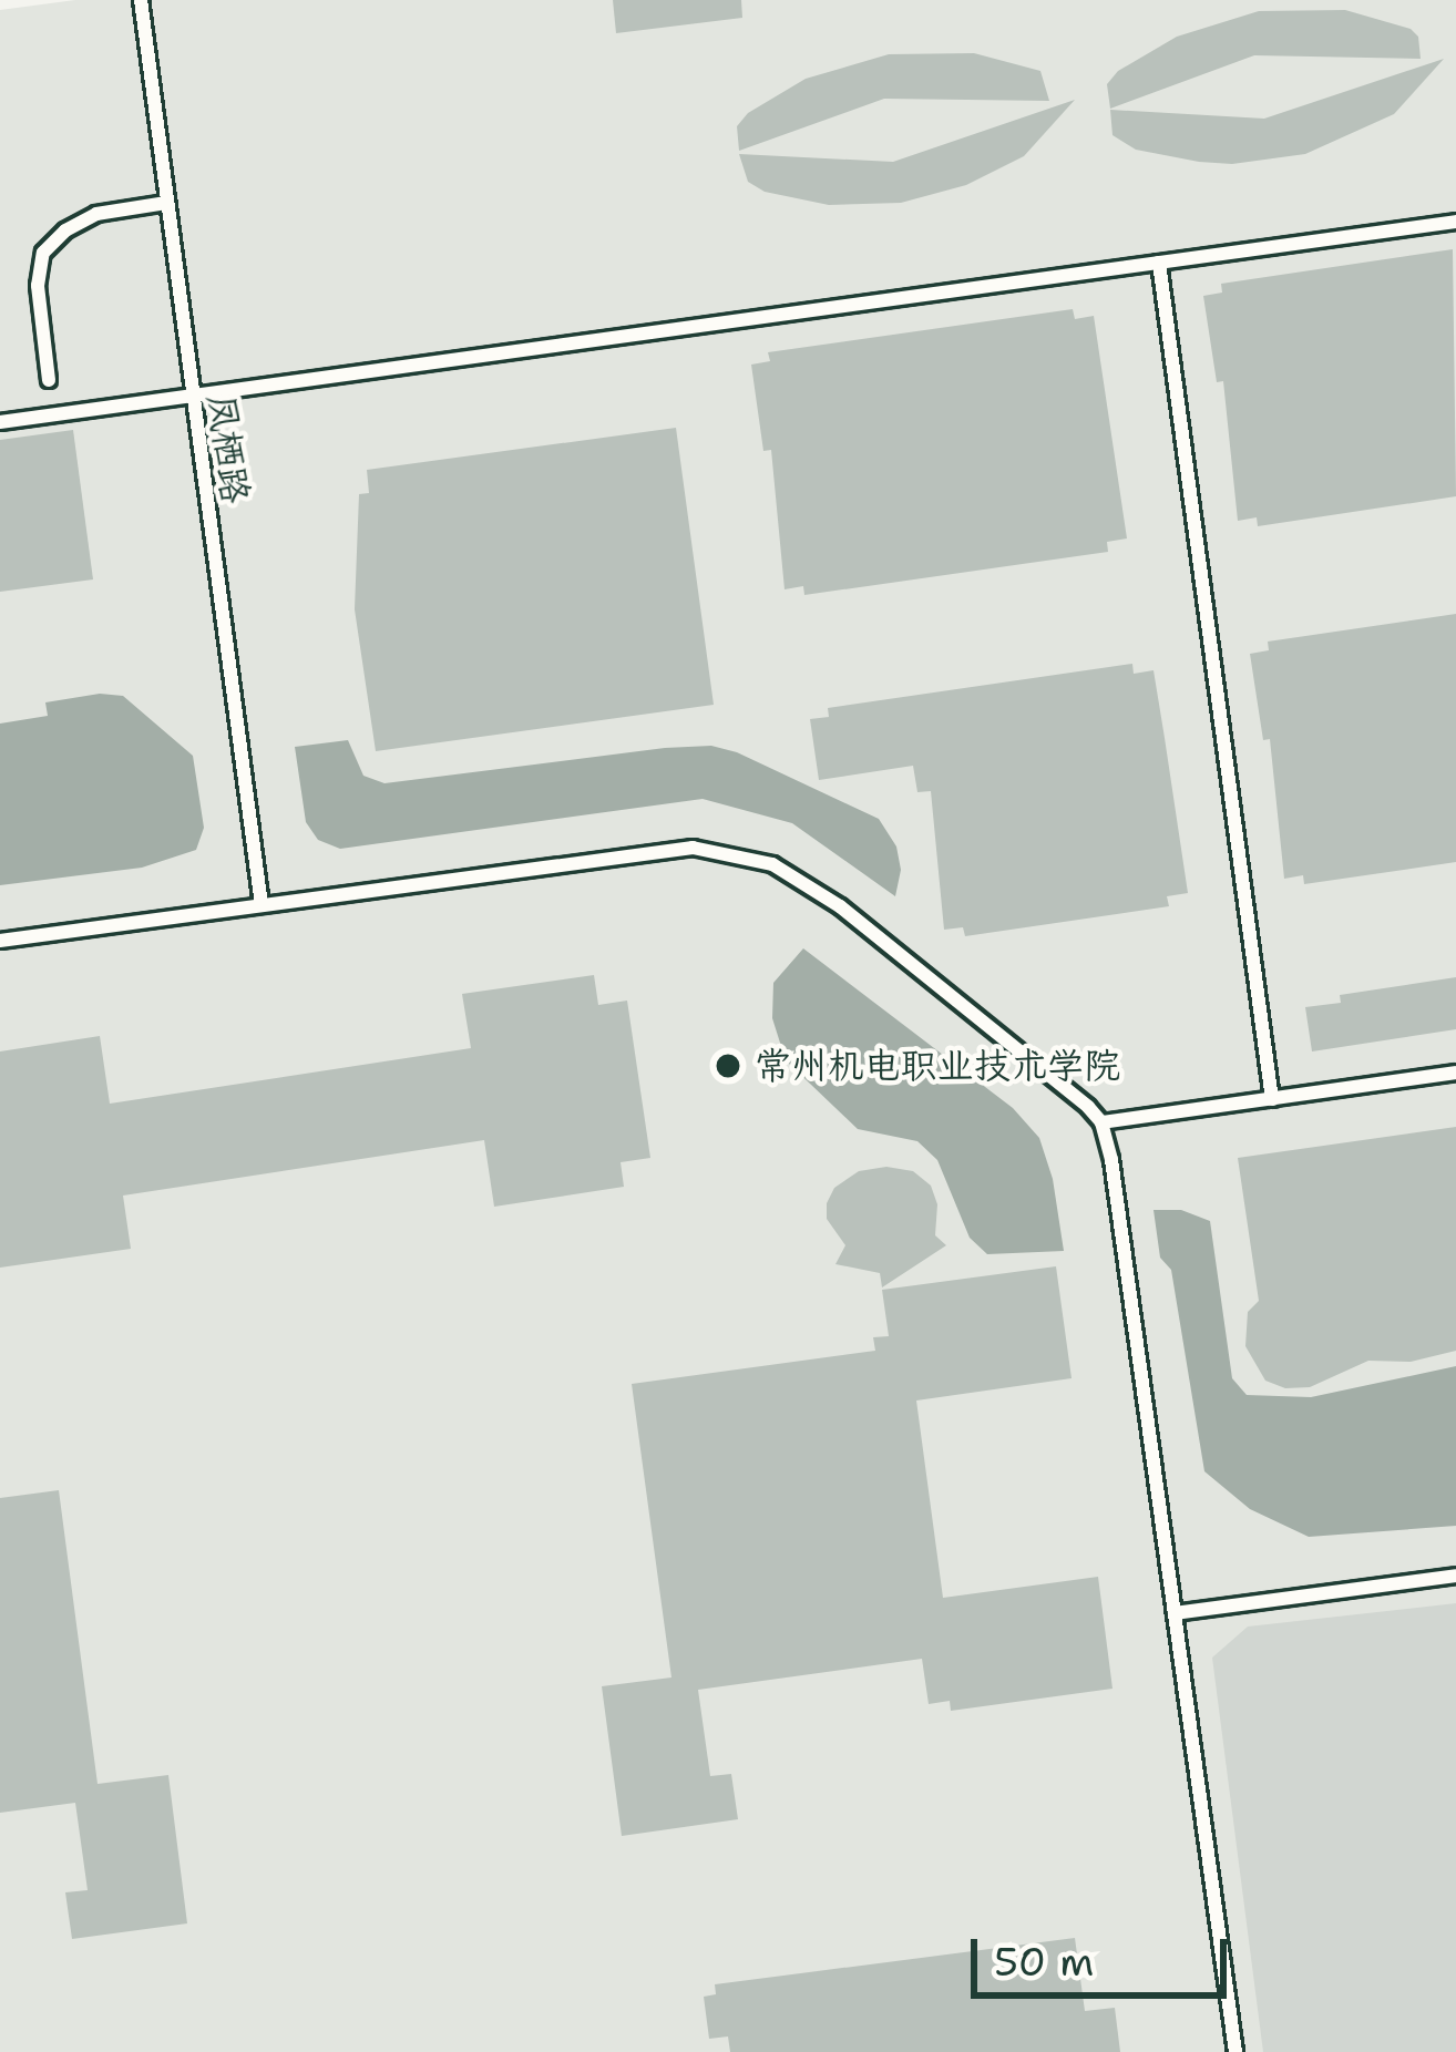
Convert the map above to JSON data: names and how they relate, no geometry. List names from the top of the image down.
{
  "streets": {
    "lane": ["凤栖路"]
  },
  "places": ["常州机电职业技术学院"],
  "scale_bar": "50 m"
}
